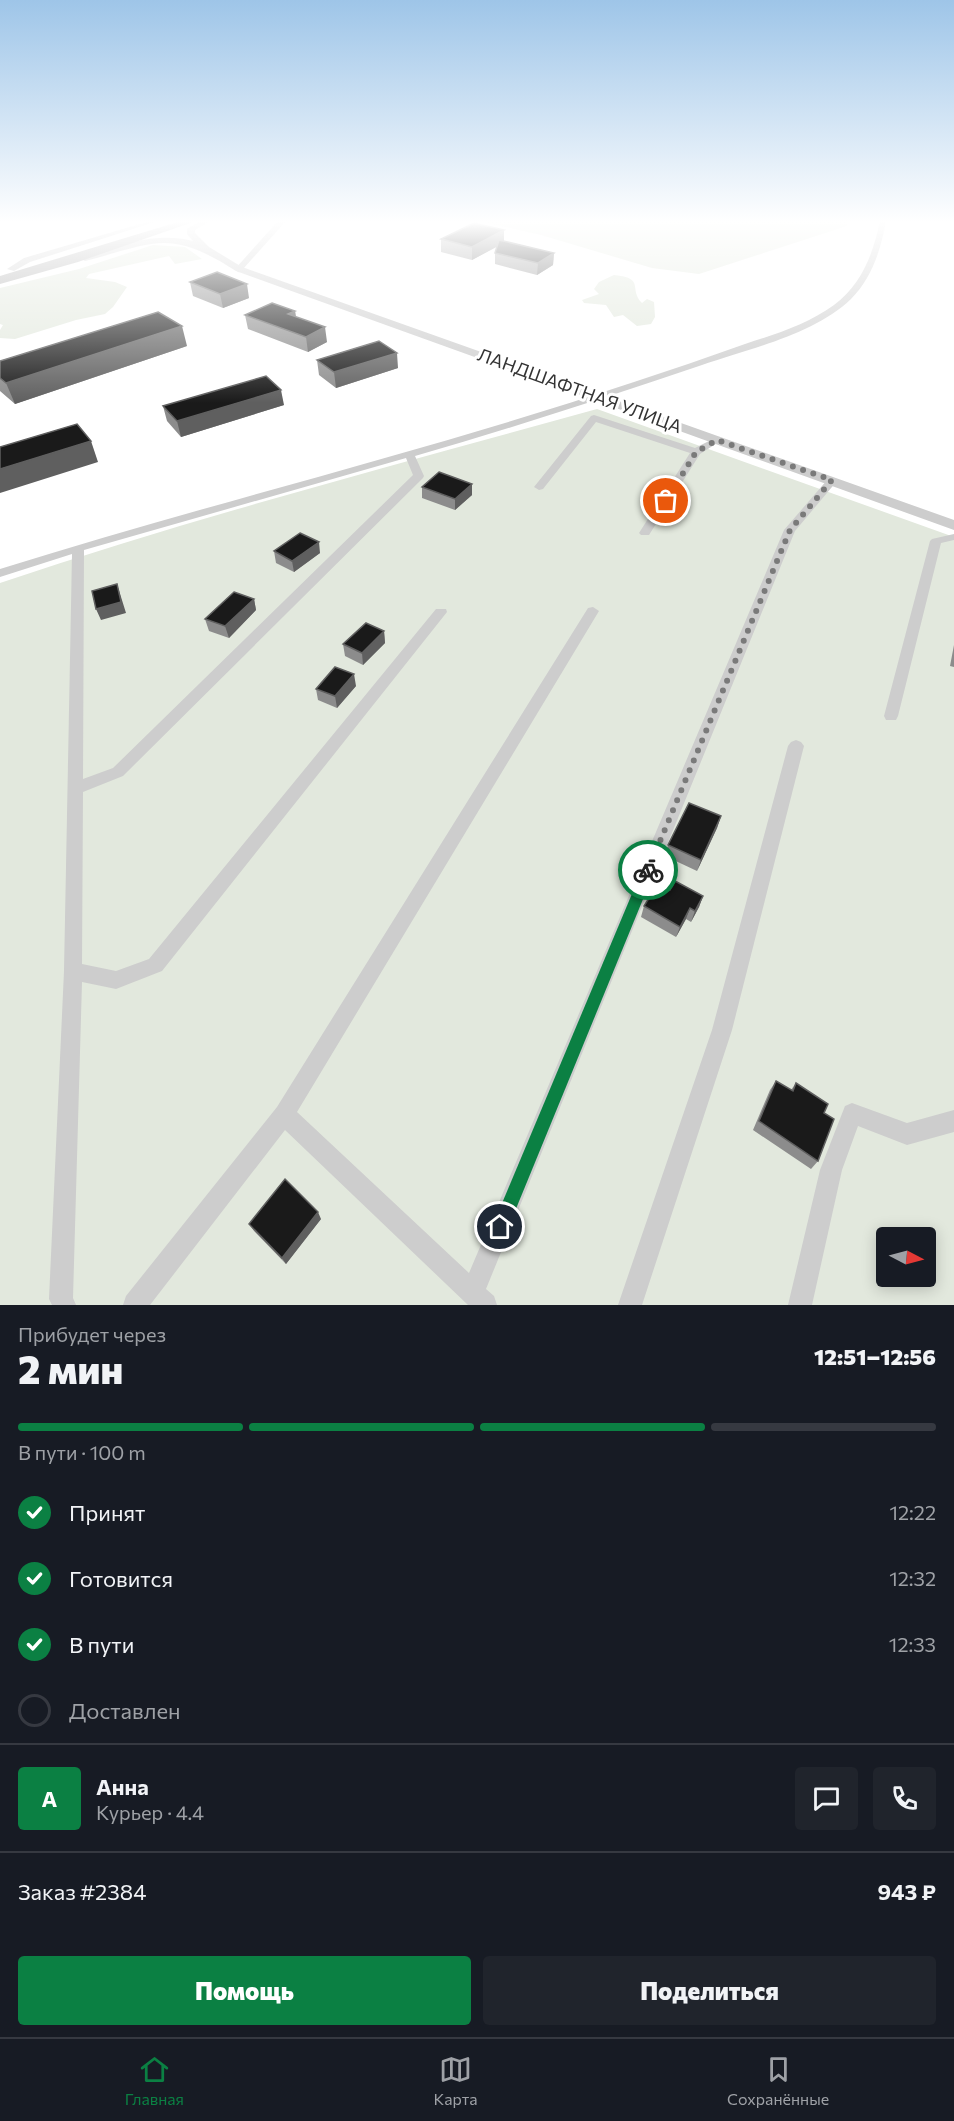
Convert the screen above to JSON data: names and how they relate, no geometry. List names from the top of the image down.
{
  "streets": {
    "street": ["ЛАНДШАФТНАЯ УЛИЦА"]
  },
  "north": "right",
  "page": {
    "heading": ["2 мин", "Прибудет через", "12:51–12:56"],
    "panel": [
      "Анна",
      "Курьер · 4.4",
      "Заказ #2384",
      "943 ₽"
    ],
    "bar": "В пути · 100 m",
    "list": [
      ["Принят", "12:22"],
      ["Готовится", "12:32"],
      ["В пути", "12:33"],
      "Доставлен"
    ],
    "round": "А",
    "buttons": ["Помощь", "Поделиться"],
    "tabs": ["Главная", "Карта", "Сохранённые"]
  }
}
